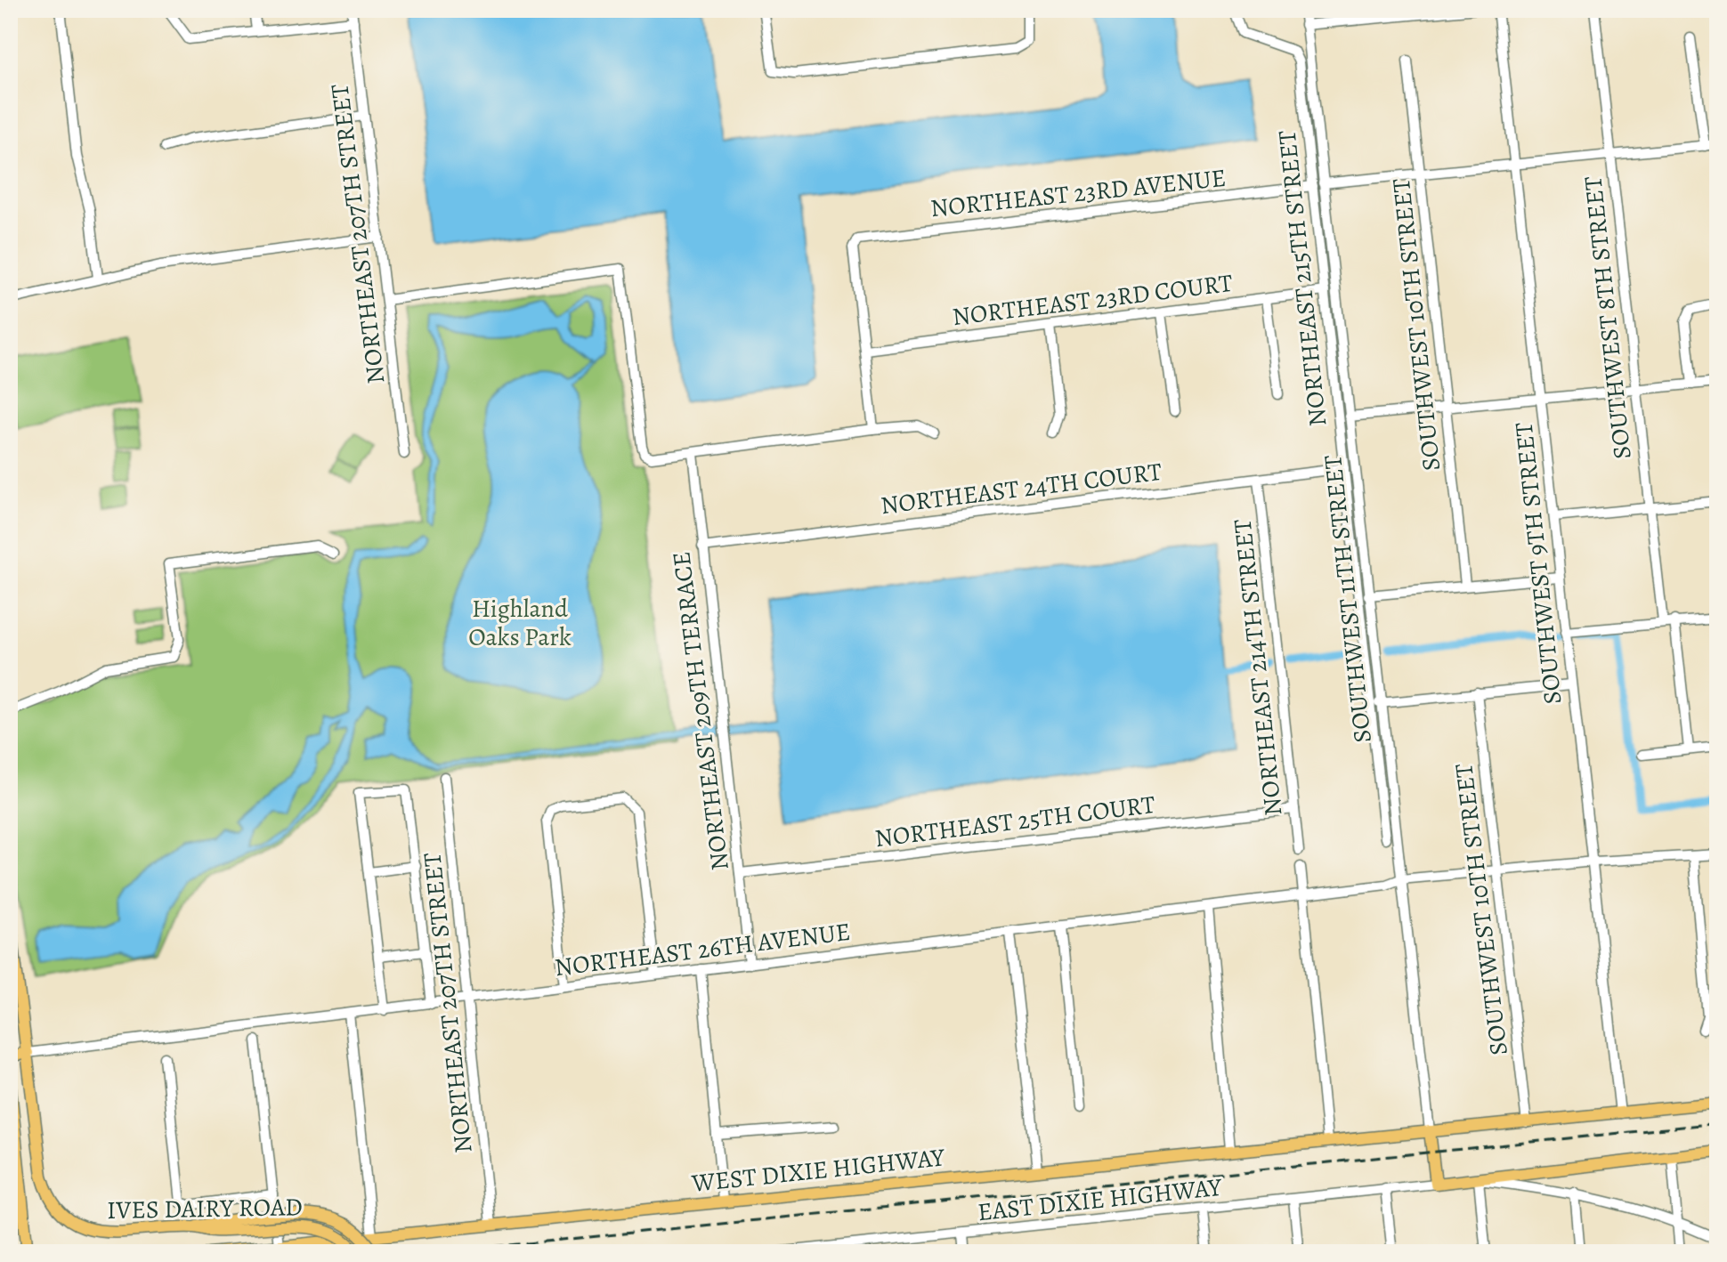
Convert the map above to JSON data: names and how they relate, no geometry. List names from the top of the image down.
{
  "streets": {
    "main road": [
      "SOUTHWEST 11TH STREET",
      "NORTHEAST 26TH AVENUE",
      "WEST DIXIE HIGHWAY",
      "IVES DAIRY ROAD"
    ],
    "street": [
      "NORTHEAST 23RD AVENUE",
      "NORTHEAST 207TH STREET",
      "NORTHEAST 215TH STREET",
      "NORTHEAST 23RD COURT",
      "SOUTHWEST 8TH STREET",
      "SOUTHWEST 10TH STREET",
      "NORTHEAST 24TH COURT",
      "SOUTHWEST 9TH STREET",
      "NORTHEAST 214TH STREET",
      "NORTHEAST 209TH TERRACE",
      "NORTHEAST 25TH COURT",
      "EAST DIXIE HIGHWAY"
    ]
  },
  "crossings": [
    ["NORTHEAST 23RD AVENUE", "NORTHEAST 215TH STREET"],
    ["NORTHEAST 23RD AVENUE", "NORTHEAST 23RD COURT"],
    ["NORTHEAST 23RD AVENUE", "SOUTHWEST 8TH STREET"],
    ["NORTHEAST 23RD AVENUE", "SOUTHWEST 10TH STREET"],
    ["NORTHEAST 23RD AVENUE", "SOUTHWEST 9TH STREET"],
    ["NORTHEAST 23RD AVENUE", "SOUTHWEST 11TH STREET"],
    ["NORTHEAST 207TH STREET", "NORTHEAST 26TH AVENUE"],
    ["NORTHEAST 207TH STREET", "WEST DIXIE HIGHWAY"],
    ["NORTHEAST 215TH STREET", "NORTHEAST 23RD COURT"],
    ["NORTHEAST 215TH STREET", "NORTHEAST 24TH COURT"],
    ["NORTHEAST 215TH STREET", "SOUTHWEST 11TH STREET"],
    ["SOUTHWEST 10TH STREET", "NORTHEAST 26TH AVENUE"],
    ["SOUTHWEST 10TH STREET", "WEST DIXIE HIGHWAY"],
    ["NORTHEAST 24TH COURT", "NORTHEAST 214TH STREET"],
    ["NORTHEAST 24TH COURT", "NORTHEAST 209TH TERRACE"],
    ["SOUTHWEST 9TH STREET", "NORTHEAST 26TH AVENUE"],
    ["SOUTHWEST 9TH STREET", "WEST DIXIE HIGHWAY"],
    ["SOUTHWEST 11TH STREET", "NORTHEAST 26TH AVENUE"],
    ["SOUTHWEST 11TH STREET", "WEST DIXIE HIGHWAY"],
    ["SOUTHWEST 11TH STREET", "EAST DIXIE HIGHWAY"],
    ["NORTHEAST 214TH STREET", "NORTHEAST 25TH COURT"],
    ["NORTHEAST 209TH TERRACE", "NORTHEAST 25TH COURT"],
    ["NORTHEAST 209TH TERRACE", "NORTHEAST 26TH AVENUE"],
    ["NORTHEAST 26TH AVENUE", "IVES DAIRY ROAD"]
  ],
  "parks": ["Highland Oaks Park"]
}
